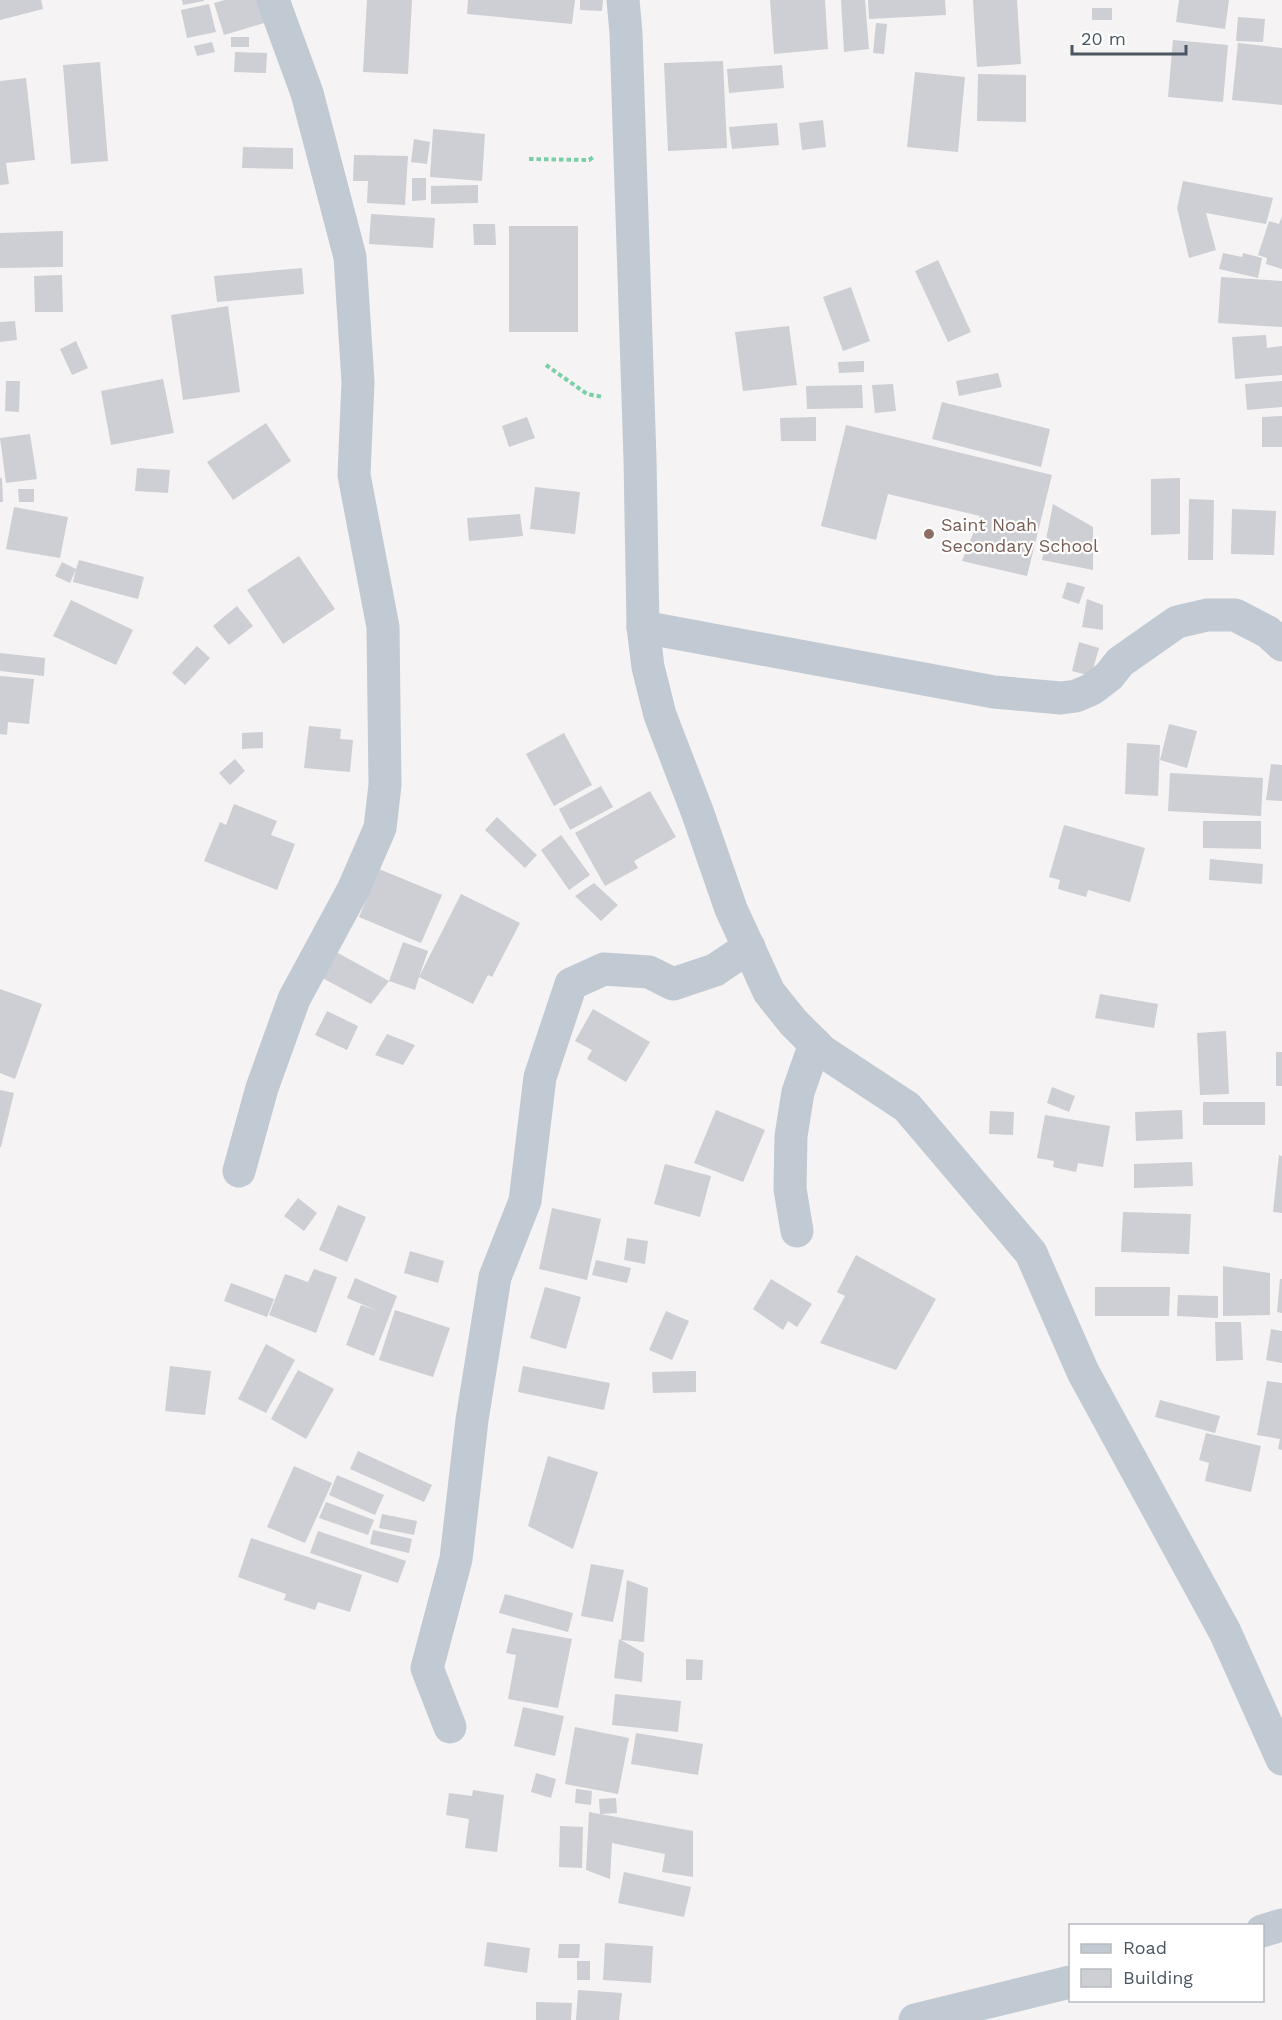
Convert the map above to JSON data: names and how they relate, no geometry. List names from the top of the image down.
{
  "places": ["Saint Noah Secondary School"],
  "legend": ["Road", "Building"],
  "scale_bar": "20 m"
}
